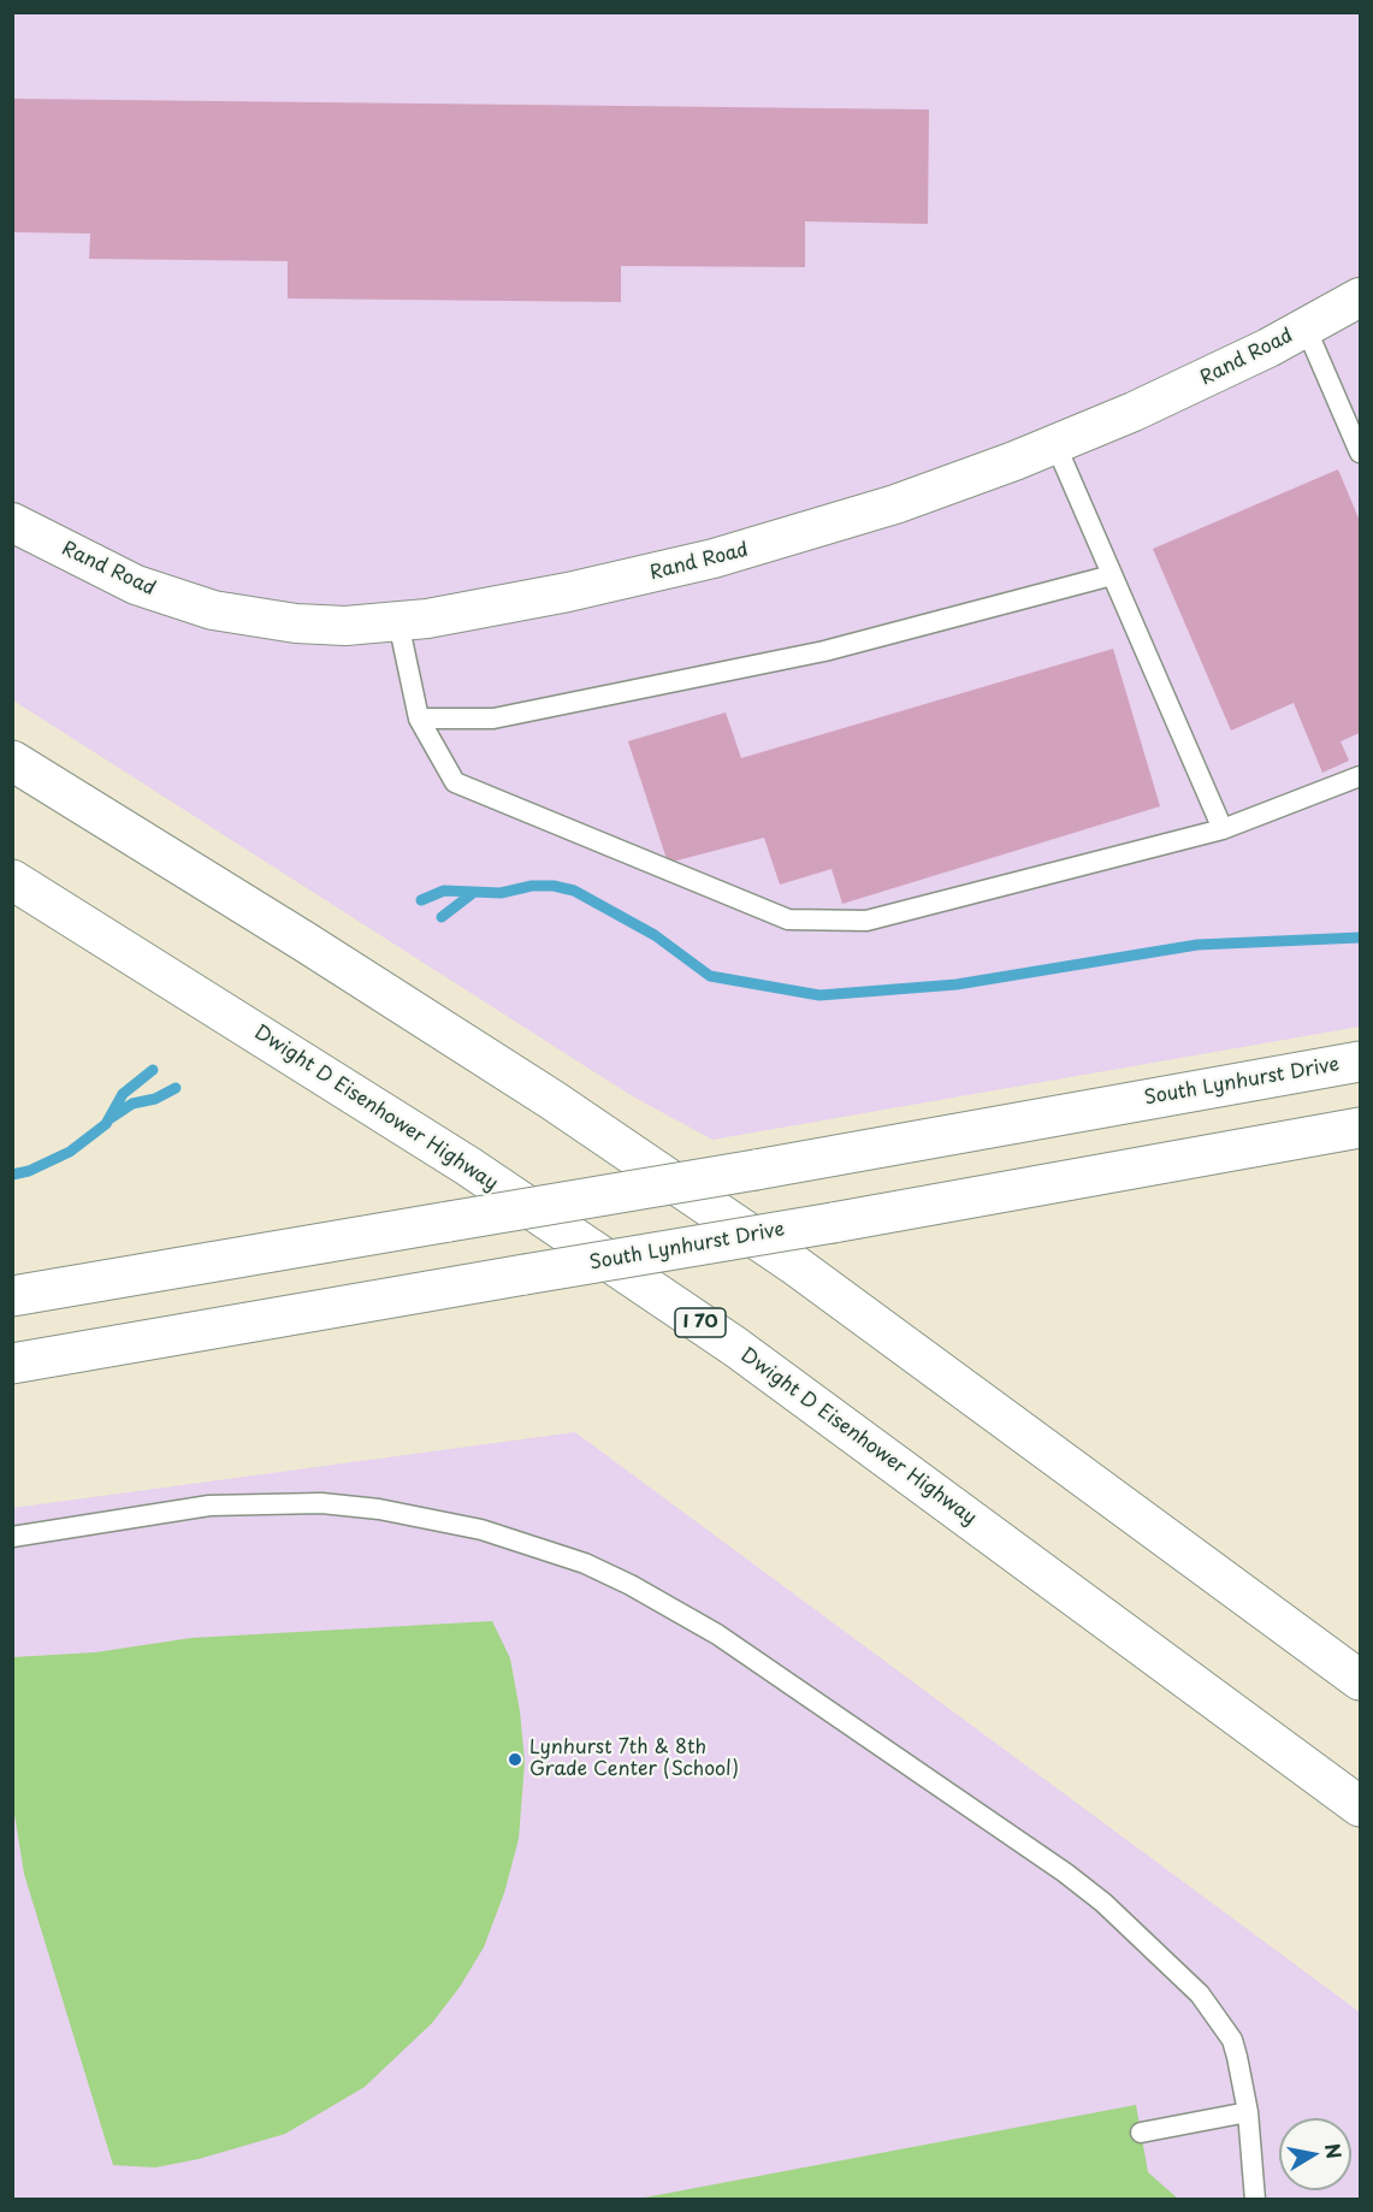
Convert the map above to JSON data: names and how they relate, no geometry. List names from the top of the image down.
{
  "streets": {
    "main road": ["South Lynhurst Drive", "Dwight D Eisenhower Highway", "I 70"],
    "street": ["Rand Road"]
  },
  "places": ["Lynhurst 7th & 8th Grade Center (School)"],
  "north": "right"
}
